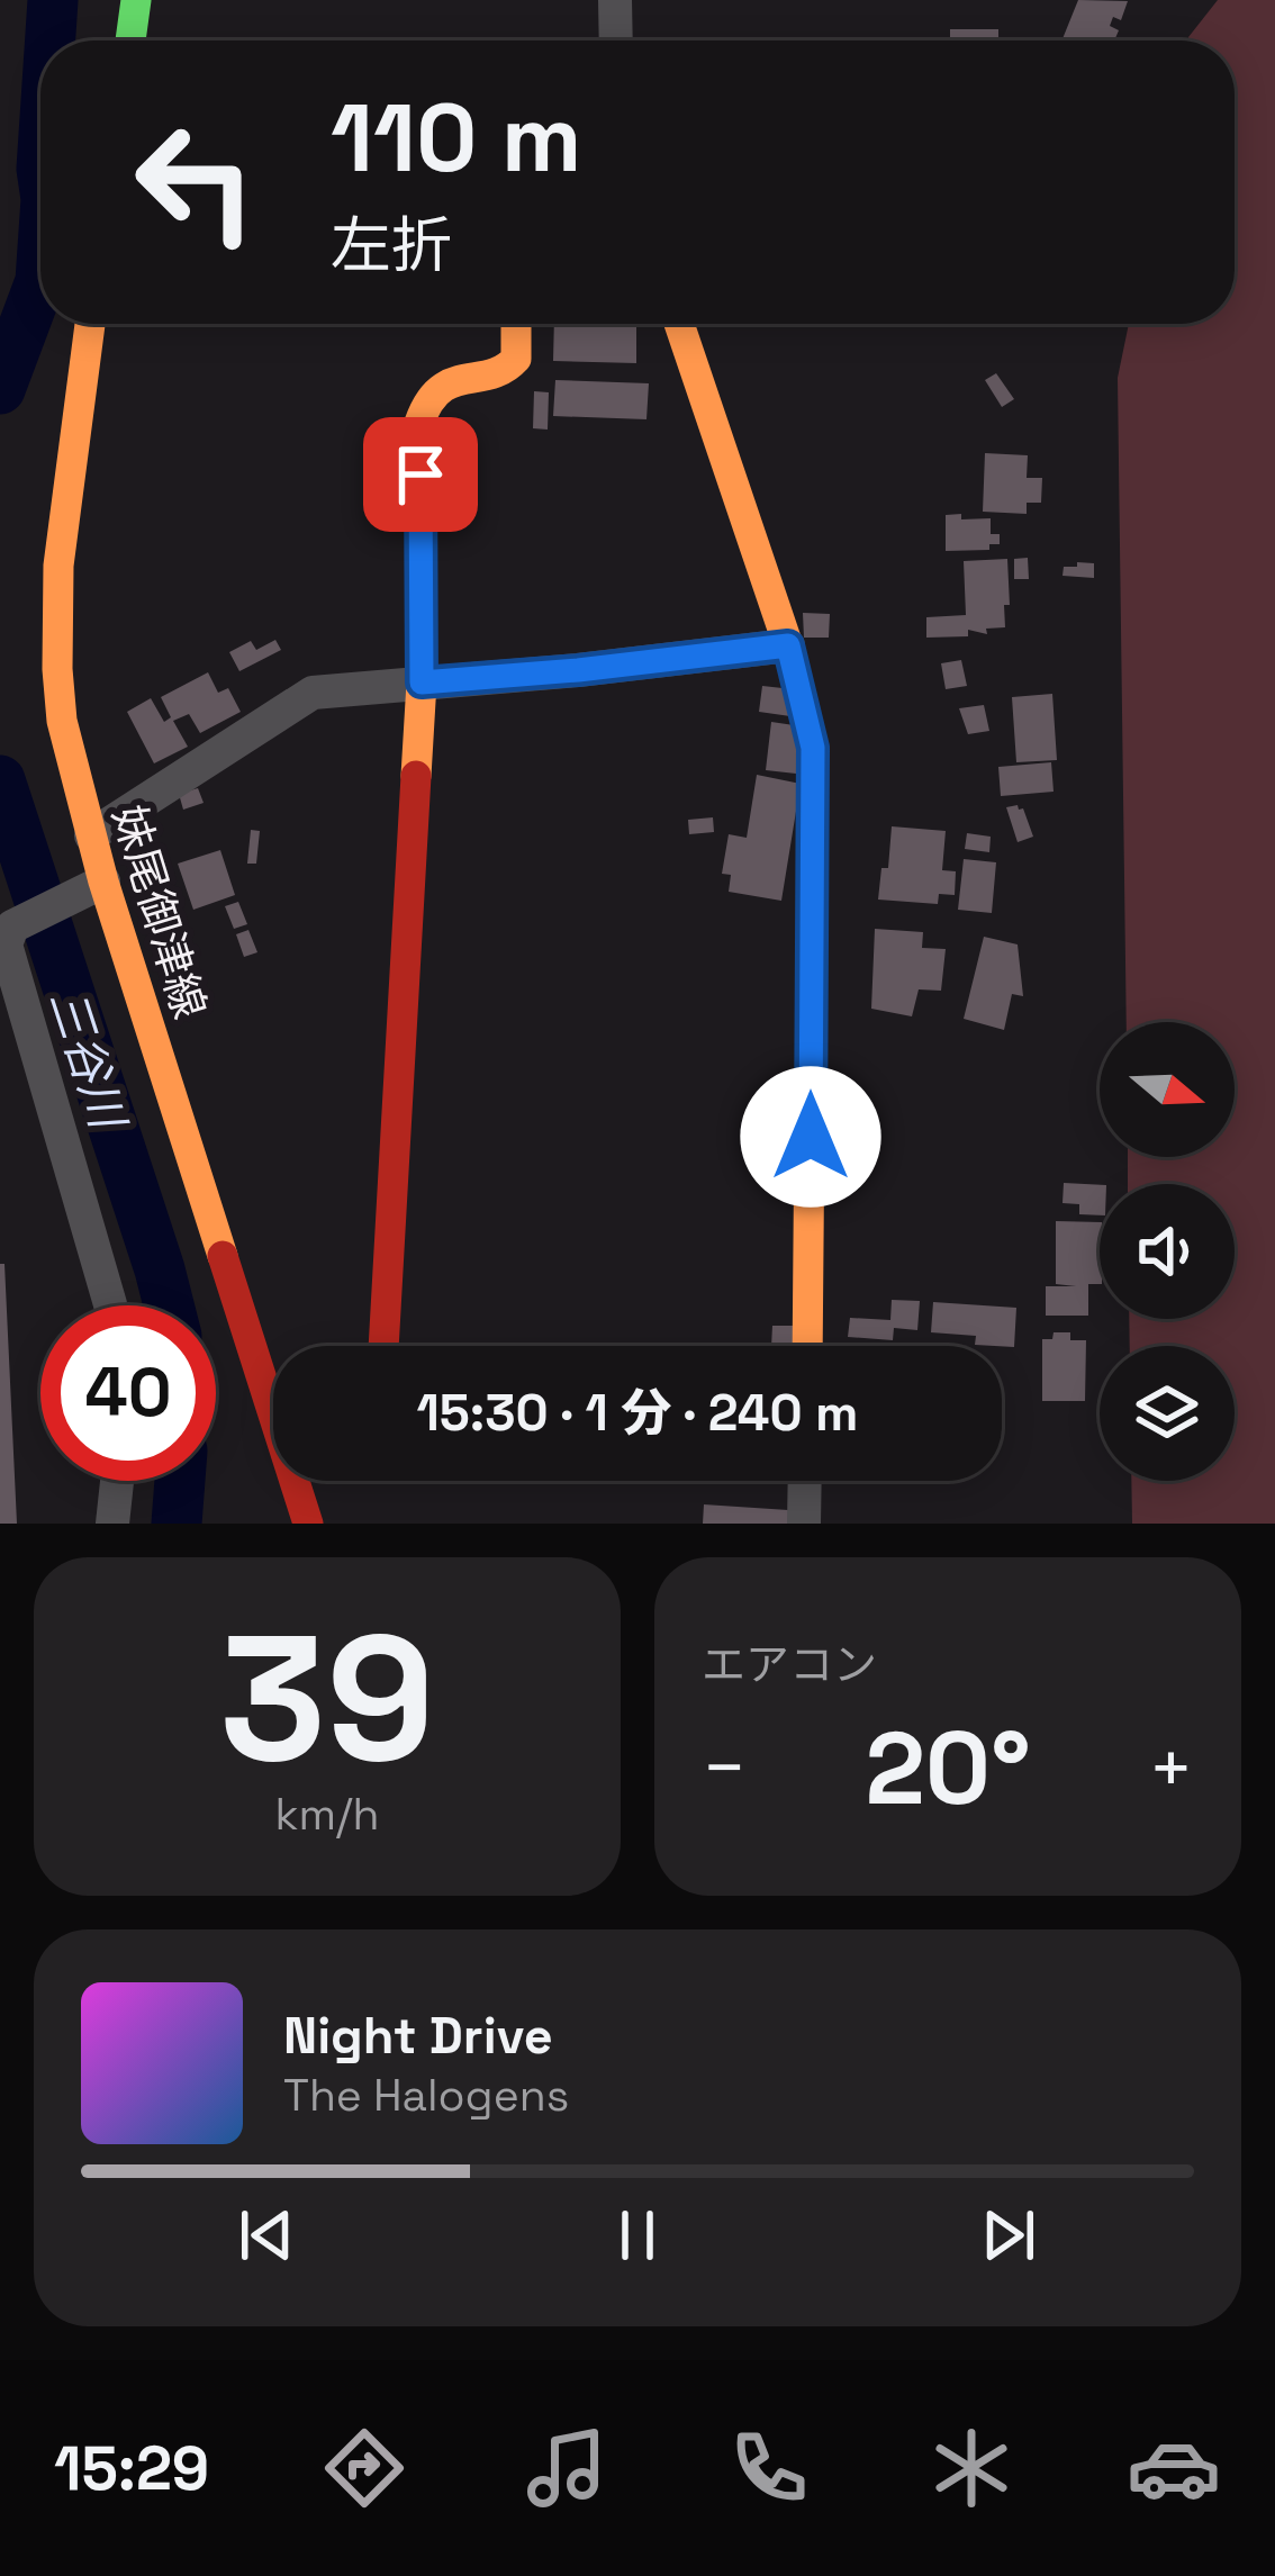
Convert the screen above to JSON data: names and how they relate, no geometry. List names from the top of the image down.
{
  "streets": {
    "street": ["妹尾御津線"]
  },
  "water": ["三谷川"],
  "north": "right",
  "page": {
    "turn": ["110 m", "左折"],
    "limit": "40",
    "trip": "15:30 · 1 分 · 240 m",
    "tile": [
      ["39", "km/h"],
      "エアコン"
    ],
    "heat": ["−", "20°", "+"],
    "song": ["Night Drive", "The Halogens"],
    "tabs": "15:29"
  }
}
